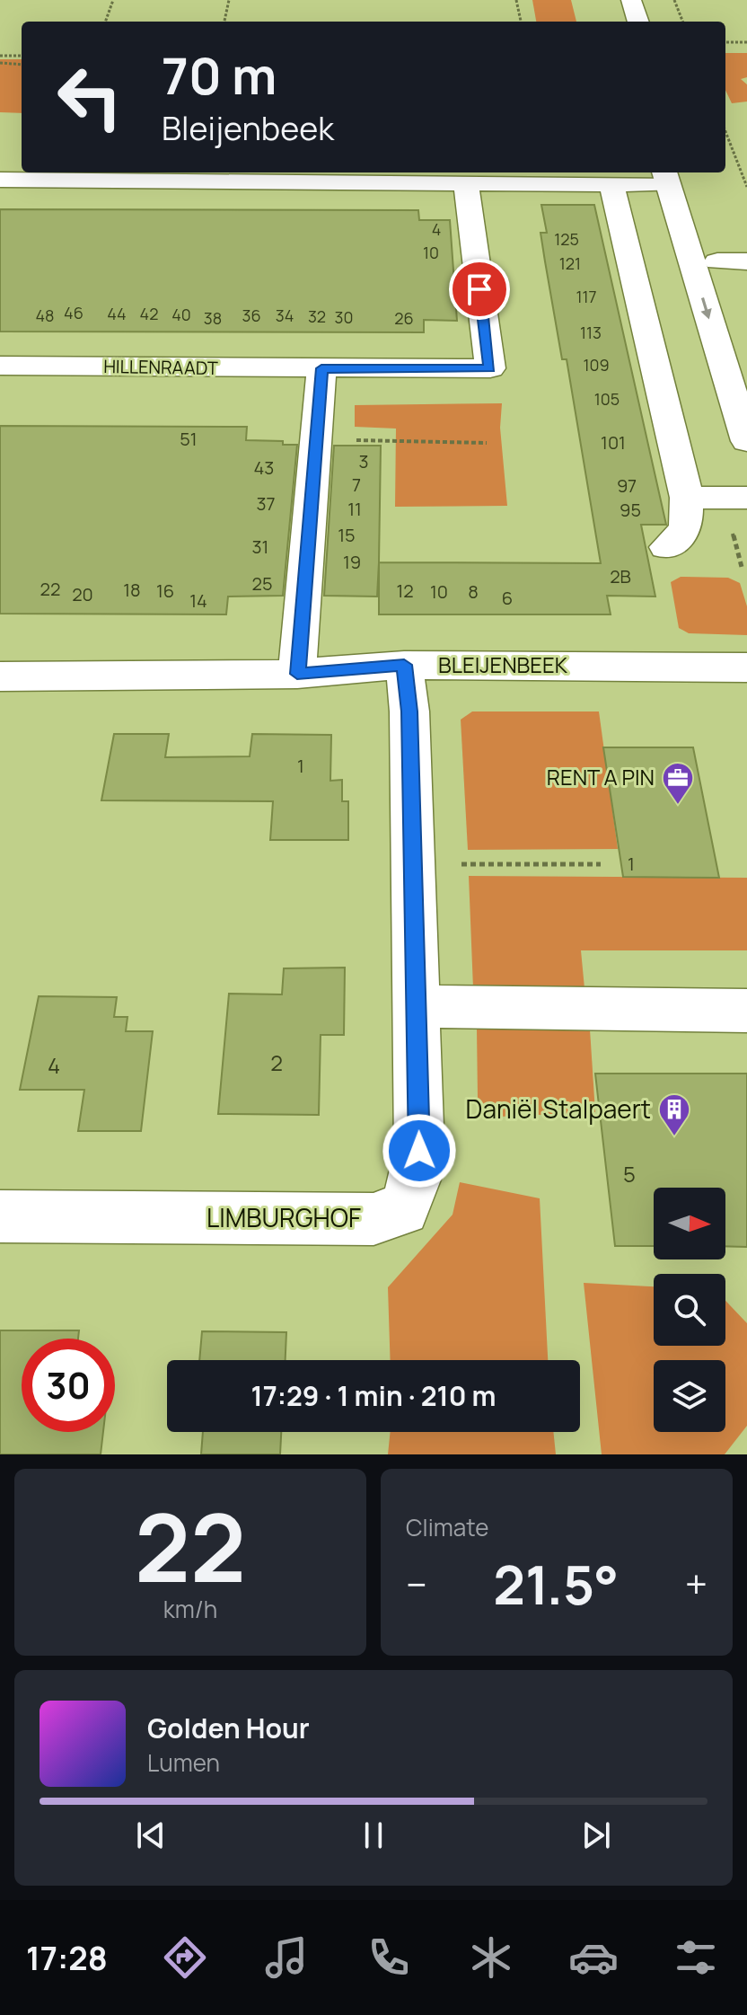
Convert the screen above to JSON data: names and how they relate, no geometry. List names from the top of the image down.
{
  "streets": {
    "street": ["HILLENRAADT", "BLEIJENBEEK", "LIMBURGHOF"]
  },
  "crossings": [
    ["BLEIJENBEEK", "LIMBURGHOF"]
  ],
  "places": {
    "office": ["RENT A PIN"],
    "building": ["Daniël Stalpaert"]
  },
  "house_numbers": [
    "4",
    "125",
    "10",
    "121",
    "117",
    "46",
    "44",
    "42",
    "40",
    "48",
    "36",
    "34",
    "32",
    "30",
    "38",
    "26",
    "113",
    "109",
    "105",
    "51",
    "101",
    "3",
    "43",
    "7",
    "97",
    "37",
    "11",
    "95",
    "15",
    "31",
    "19",
    "2B",
    "25",
    "22",
    "18",
    "16",
    "12",
    "10",
    "8",
    "20",
    "6",
    "14",
    "1",
    "1",
    "2",
    "4",
    "5"
  ],
  "north": "right",
  "page": {
    "turn": ["70 m", "Bleijenbeek"],
    "limit": "30",
    "trip": "17:29 · 1 min · 210 m",
    "tile": [
      ["22", "km/h"],
      "Climate"
    ],
    "heat": ["−", "21.5°", "+"],
    "song": ["Golden Hour", "Lumen"],
    "tabs": "17:28"
  }
}
